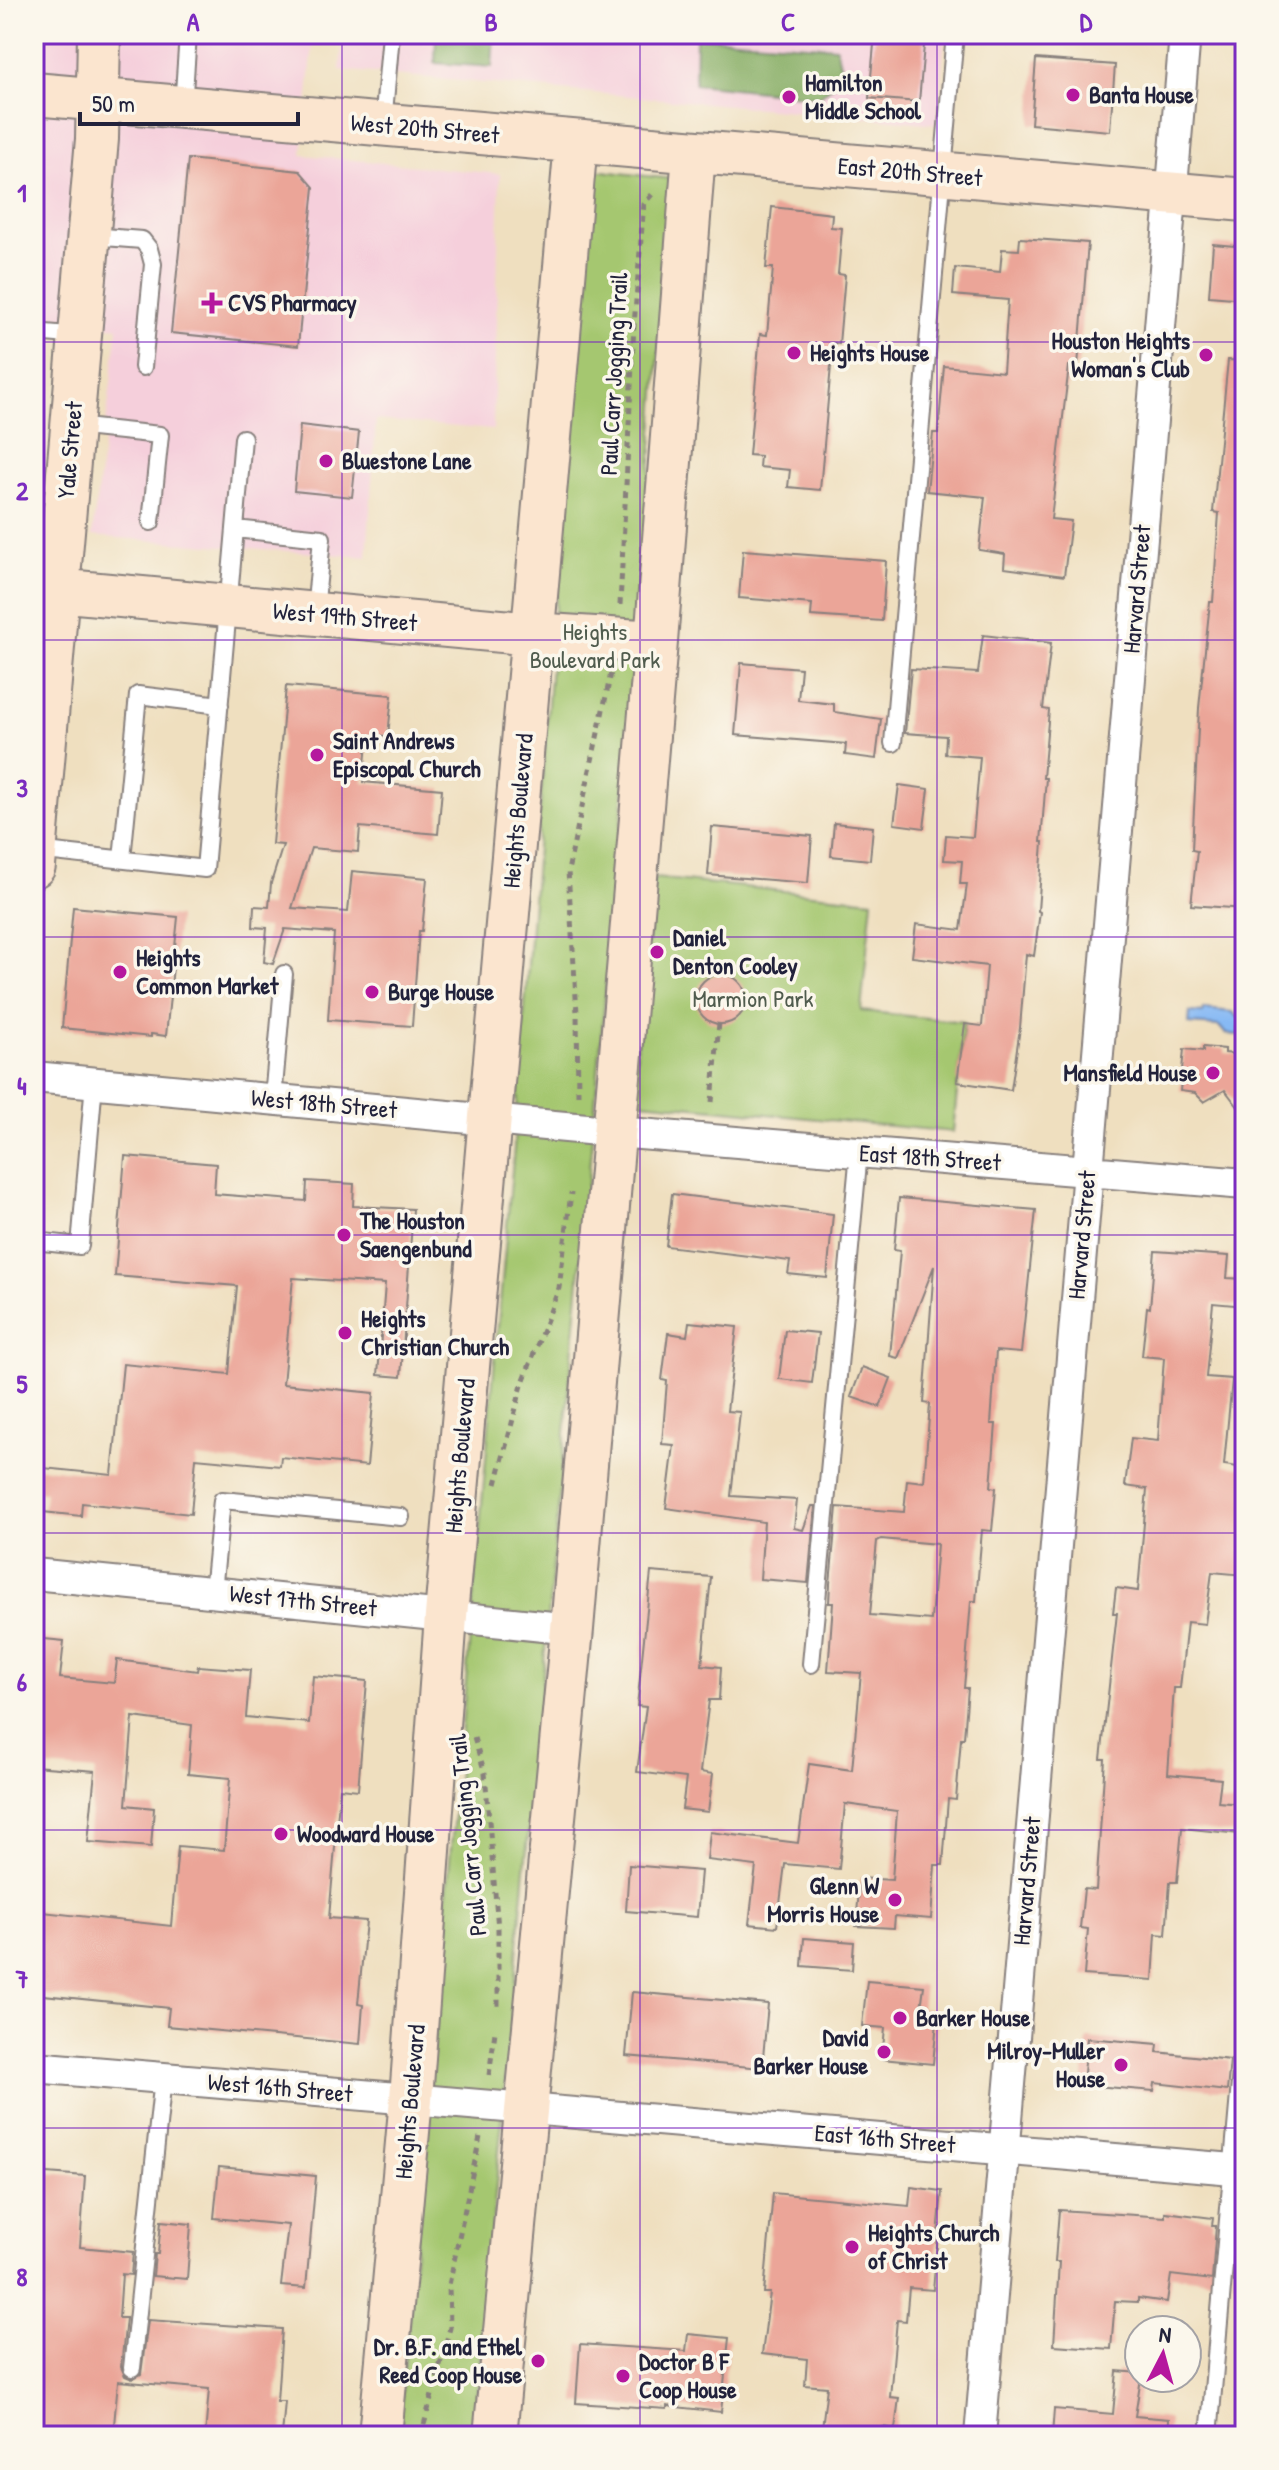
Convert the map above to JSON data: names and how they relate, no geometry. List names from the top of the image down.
{
  "streets": {
    "main road": [
      "West 20th Street",
      "East 20th Street",
      "Yale Street",
      "West 19th Street",
      "Heights Boulevard"
    ],
    "street": [
      "Harvard Street",
      "West 18th Street",
      "East 18th Street",
      "West 17th Street",
      "West 16th Street",
      "East 16th Street"
    ],
    "path": ["Paul Carr Jogging Trail"]
  },
  "crossings": [
    ["West 20th Street", "East 20th Street"],
    ["West 20th Street", "Yale Street"],
    ["West 20th Street", "Heights Boulevard"],
    ["East 20th Street", "Paul Carr Jogging Trail"],
    ["East 20th Street", "Harvard Street"],
    ["East 20th Street", "Heights Boulevard"],
    ["Yale Street", "West 19th Street"],
    ["Harvard Street", "East 18th Street"],
    ["Harvard Street", "East 16th Street"],
    ["West 19th Street", "Heights Boulevard"],
    ["Heights Boulevard", "West 18th Street"],
    ["Heights Boulevard", "West 17th Street"],
    ["Heights Boulevard", "West 16th Street"],
    ["West 18th Street", "East 18th Street"],
    ["West 16th Street", "East 16th Street"]
  ],
  "parks": ["Heights Boulevard Park", "Marmion Park"],
  "places": {
    "other": [
      "Banta House",
      "Hamilton Middle School",
      "Heights House",
      "Houston Heights Woman's Club",
      "Bluestone Lane",
      "Saint Andrews Episcopal Church",
      "Daniel Denton Cooley",
      "Heights Common Market",
      "Burge House",
      "Mansfield House",
      "The Houston Saengenbund",
      "Heights Christian Church",
      "Woodward House",
      "Glenn W Morris House",
      "Barker House",
      "David Barker House",
      "Milroy-Muller House",
      "Heights Church of Christ",
      "Dr. B.F. and Ethel Reed Coop House",
      "Doctor B F Coop House"
    ],
    "health": ["CVS Pharmacy"]
  },
  "scale_bar": "50 m",
  "north": "top",
  "grid": {
    "columns": [
      "A",
      "B",
      "C",
      "D"
    ],
    "rows": [
      "1",
      "2",
      "3",
      "4",
      "5",
      "6",
      "7",
      "8"
    ]
  }
}
